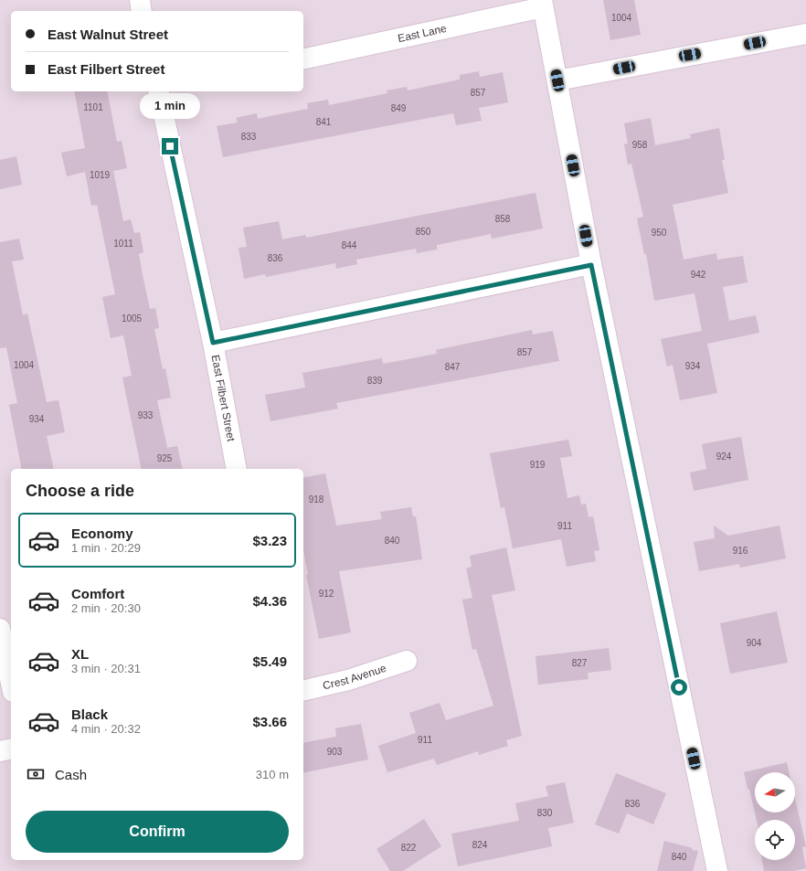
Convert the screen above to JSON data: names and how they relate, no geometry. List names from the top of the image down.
{
  "streets": {
    "street": ["East Lane", "East Filbert Street", "Crest Avenue"]
  },
  "house_numbers": [
    "1004",
    "857",
    "1101",
    "849",
    "841",
    "833",
    "958",
    "1019",
    "858",
    "850",
    "950",
    "1011",
    "844",
    "836",
    "942",
    "1005",
    "857",
    "1004",
    "934",
    "847",
    "839",
    "933",
    "934",
    "924",
    "925",
    "919",
    "918",
    "911",
    "840",
    "916",
    "912",
    "904",
    "827",
    "911",
    "903",
    "836",
    "830",
    "824",
    "822",
    "840"
  ],
  "north": "left",
  "page": {
    "banner": ["East Walnut Street", "East Filbert Street"],
    "bubble": "1 min",
    "heading": "Choose a ride",
    "list": [
      {
        "name": "Economy",
        "note": "1 min · 20:29",
        "value": "$3.23"
      },
      {
        "name": "Comfort",
        "note": "2 min · 20:30",
        "value": "$4.36"
      },
      {
        "name": "XL",
        "note": "3 min · 20:31",
        "value": "$5.49"
      },
      {
        "name": "Black",
        "note": "4 min · 20:32",
        "value": "$3.66"
      }
    ],
    "pay": ["Cash", "310 m"],
    "buttons": "Confirm"
  }
}
